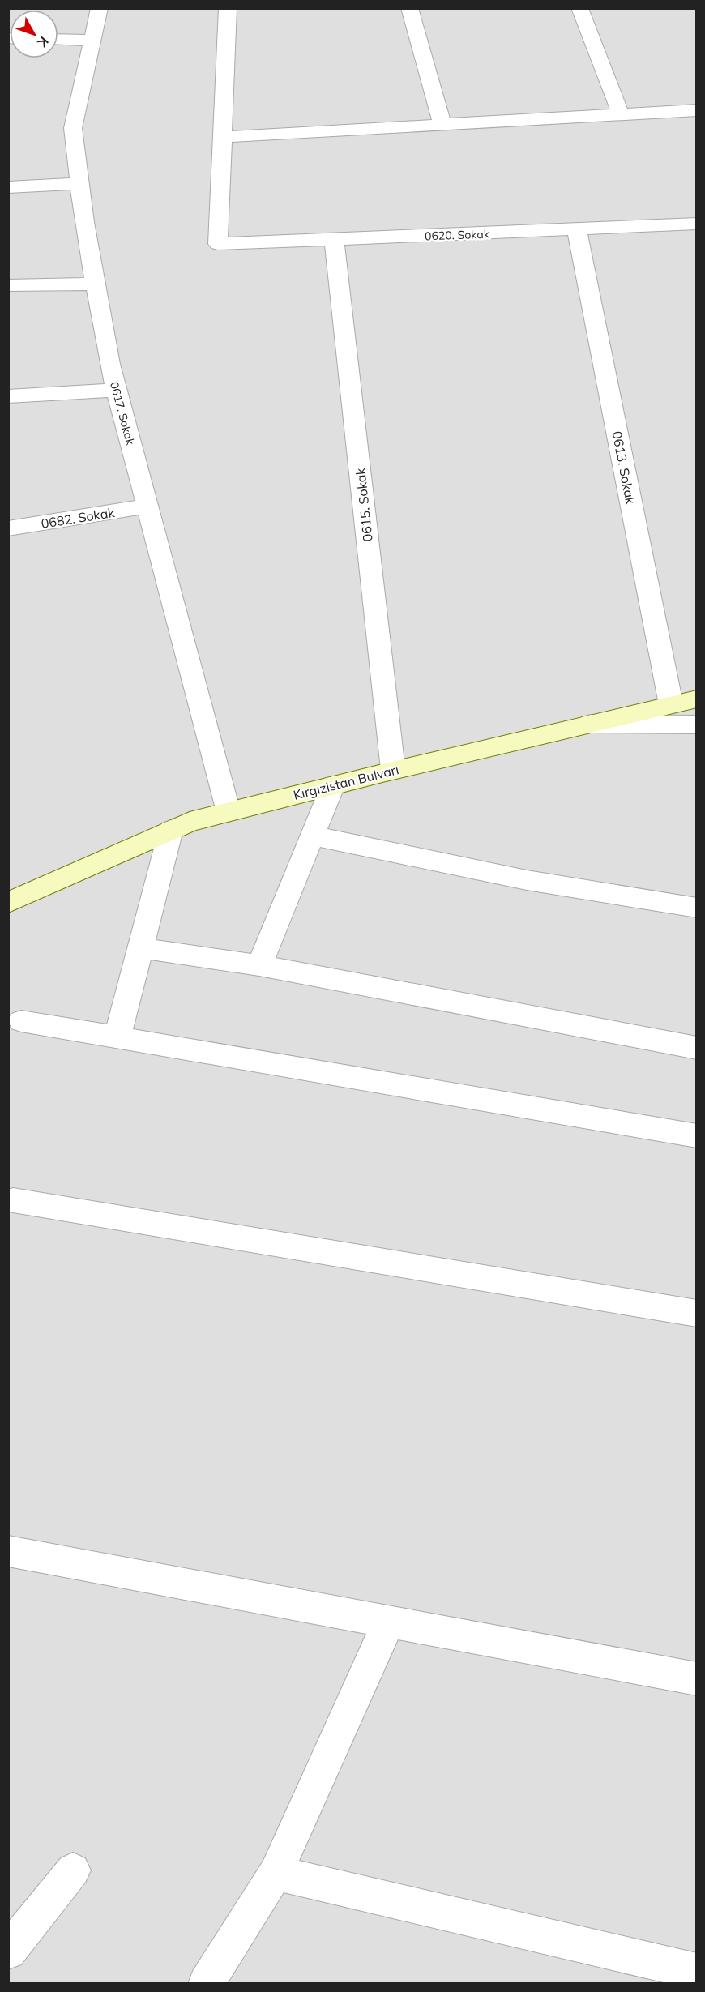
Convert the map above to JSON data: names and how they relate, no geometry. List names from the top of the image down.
{
  "streets": {
    "street": [
      "0620. Sokak",
      "0617. Sokak",
      "0613. Sokak",
      "0615. Sokak",
      "0682. Sokak",
      "Kırgızistan Bulvarı"
    ]
  },
  "crossings": [
    ["0620. Sokak", "0613. Sokak"],
    ["0620. Sokak", "0615. Sokak"],
    ["0617. Sokak", "0682. Sokak"],
    ["0617. Sokak", "Kırgızistan Bulvarı"],
    ["0613. Sokak", "Kırgızistan Bulvarı"],
    ["0615. Sokak", "Kırgızistan Bulvarı"]
  ],
  "north": "bottom right"
}
